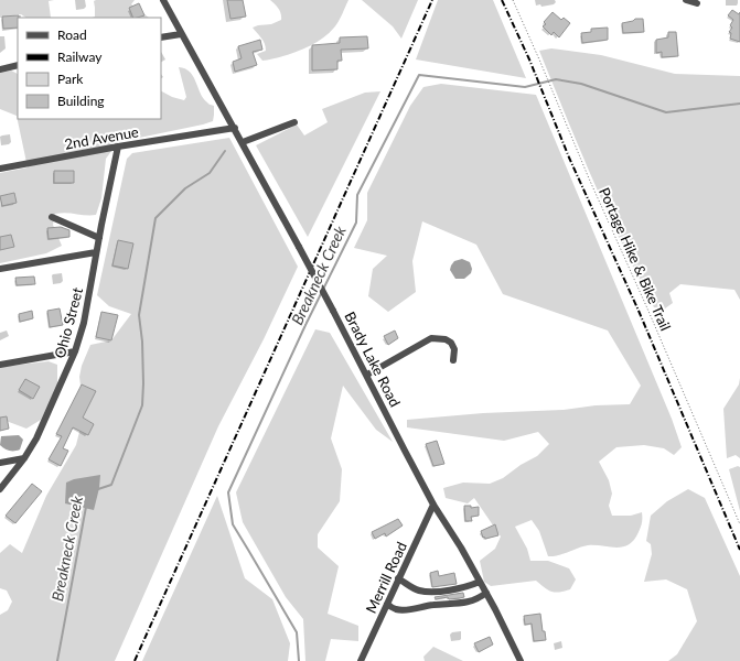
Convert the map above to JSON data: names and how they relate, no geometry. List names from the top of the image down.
{
  "streets": {
    "street": [
      "2nd Avenue",
      "Ohio Street",
      "Brady Lake Road",
      "Merrill Road"
    ],
    "path": ["Portage Hike & Bike Trail"]
  },
  "crossings": [
    ["2nd Avenue", "Ohio Street"],
    ["2nd Avenue", "Brady Lake Road"],
    ["Brady Lake Road", "Merrill Road"]
  ],
  "water": ["Breakneck Creek"],
  "legend": [
    "Road",
    "Railway",
    "Park",
    "Building"
  ]
}
